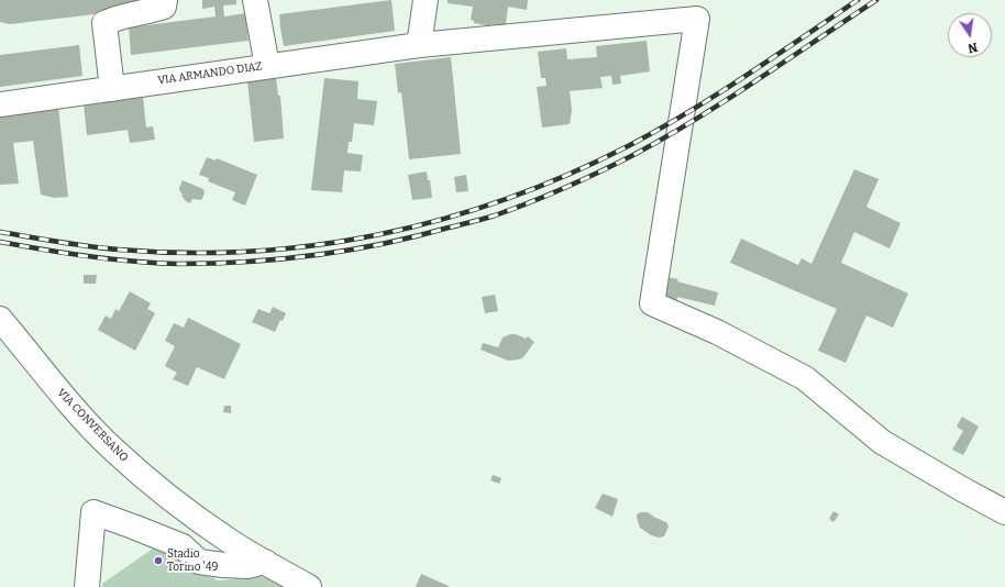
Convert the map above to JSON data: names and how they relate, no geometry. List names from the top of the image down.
{
  "streets": {
    "street": ["VIA ARMANDO DIAZ", "VIA CONVERSANO"]
  },
  "places": ["Stadio Torino '49"],
  "north": "bottom"
}
